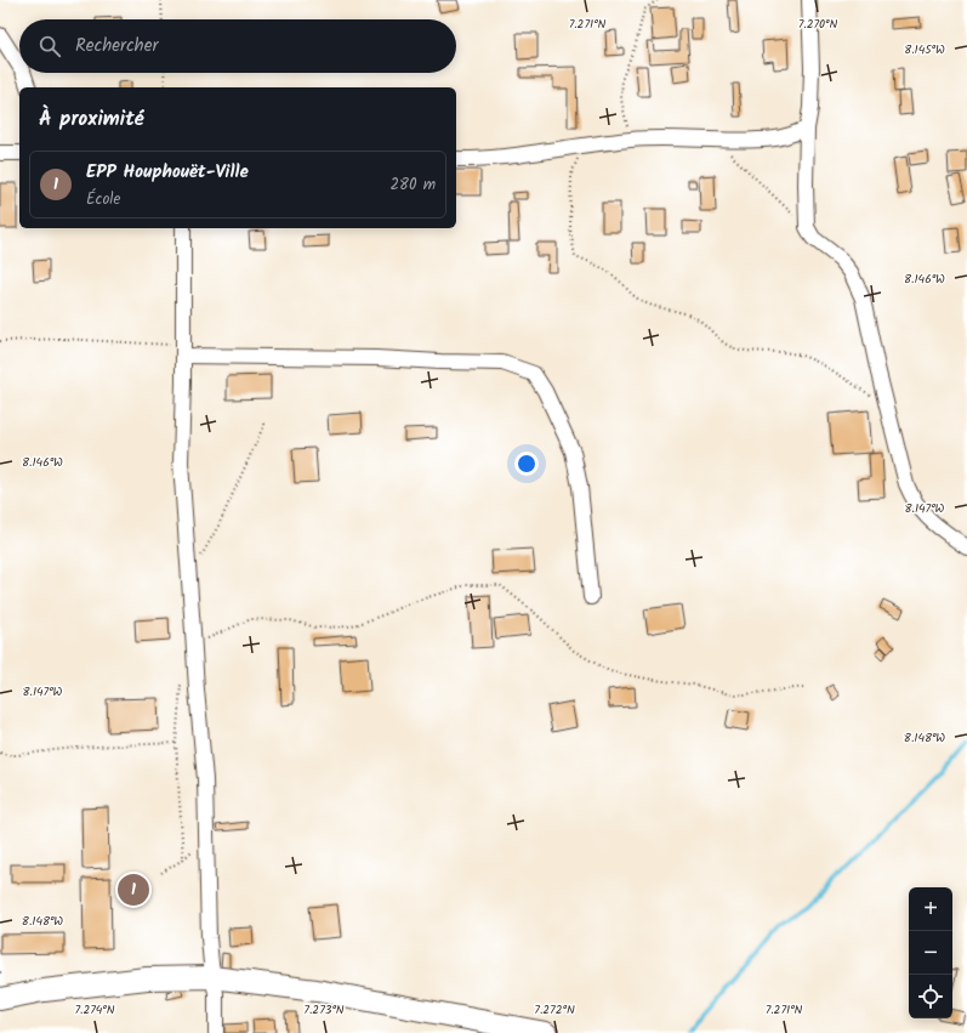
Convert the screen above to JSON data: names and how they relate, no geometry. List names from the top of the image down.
{
  "page": {
    "search": "Rechercher",
    "heading": "À proximité",
    "list": [
      {
        "mark": "1",
        "name": "EPP Houphouët-Ville",
        "note": "École",
        "value": "280 m"
      }
    ],
    "pins": "1",
    "map_buttons": ["+", "−"]
  },
  "coordinates": [
    "7.271°N",
    "7.270°N",
    "8.145°W",
    "8.146°W",
    "8.147°W",
    "8.148°W",
    "7.274°N",
    "7.273°N",
    "7.272°N"
  ]
}
